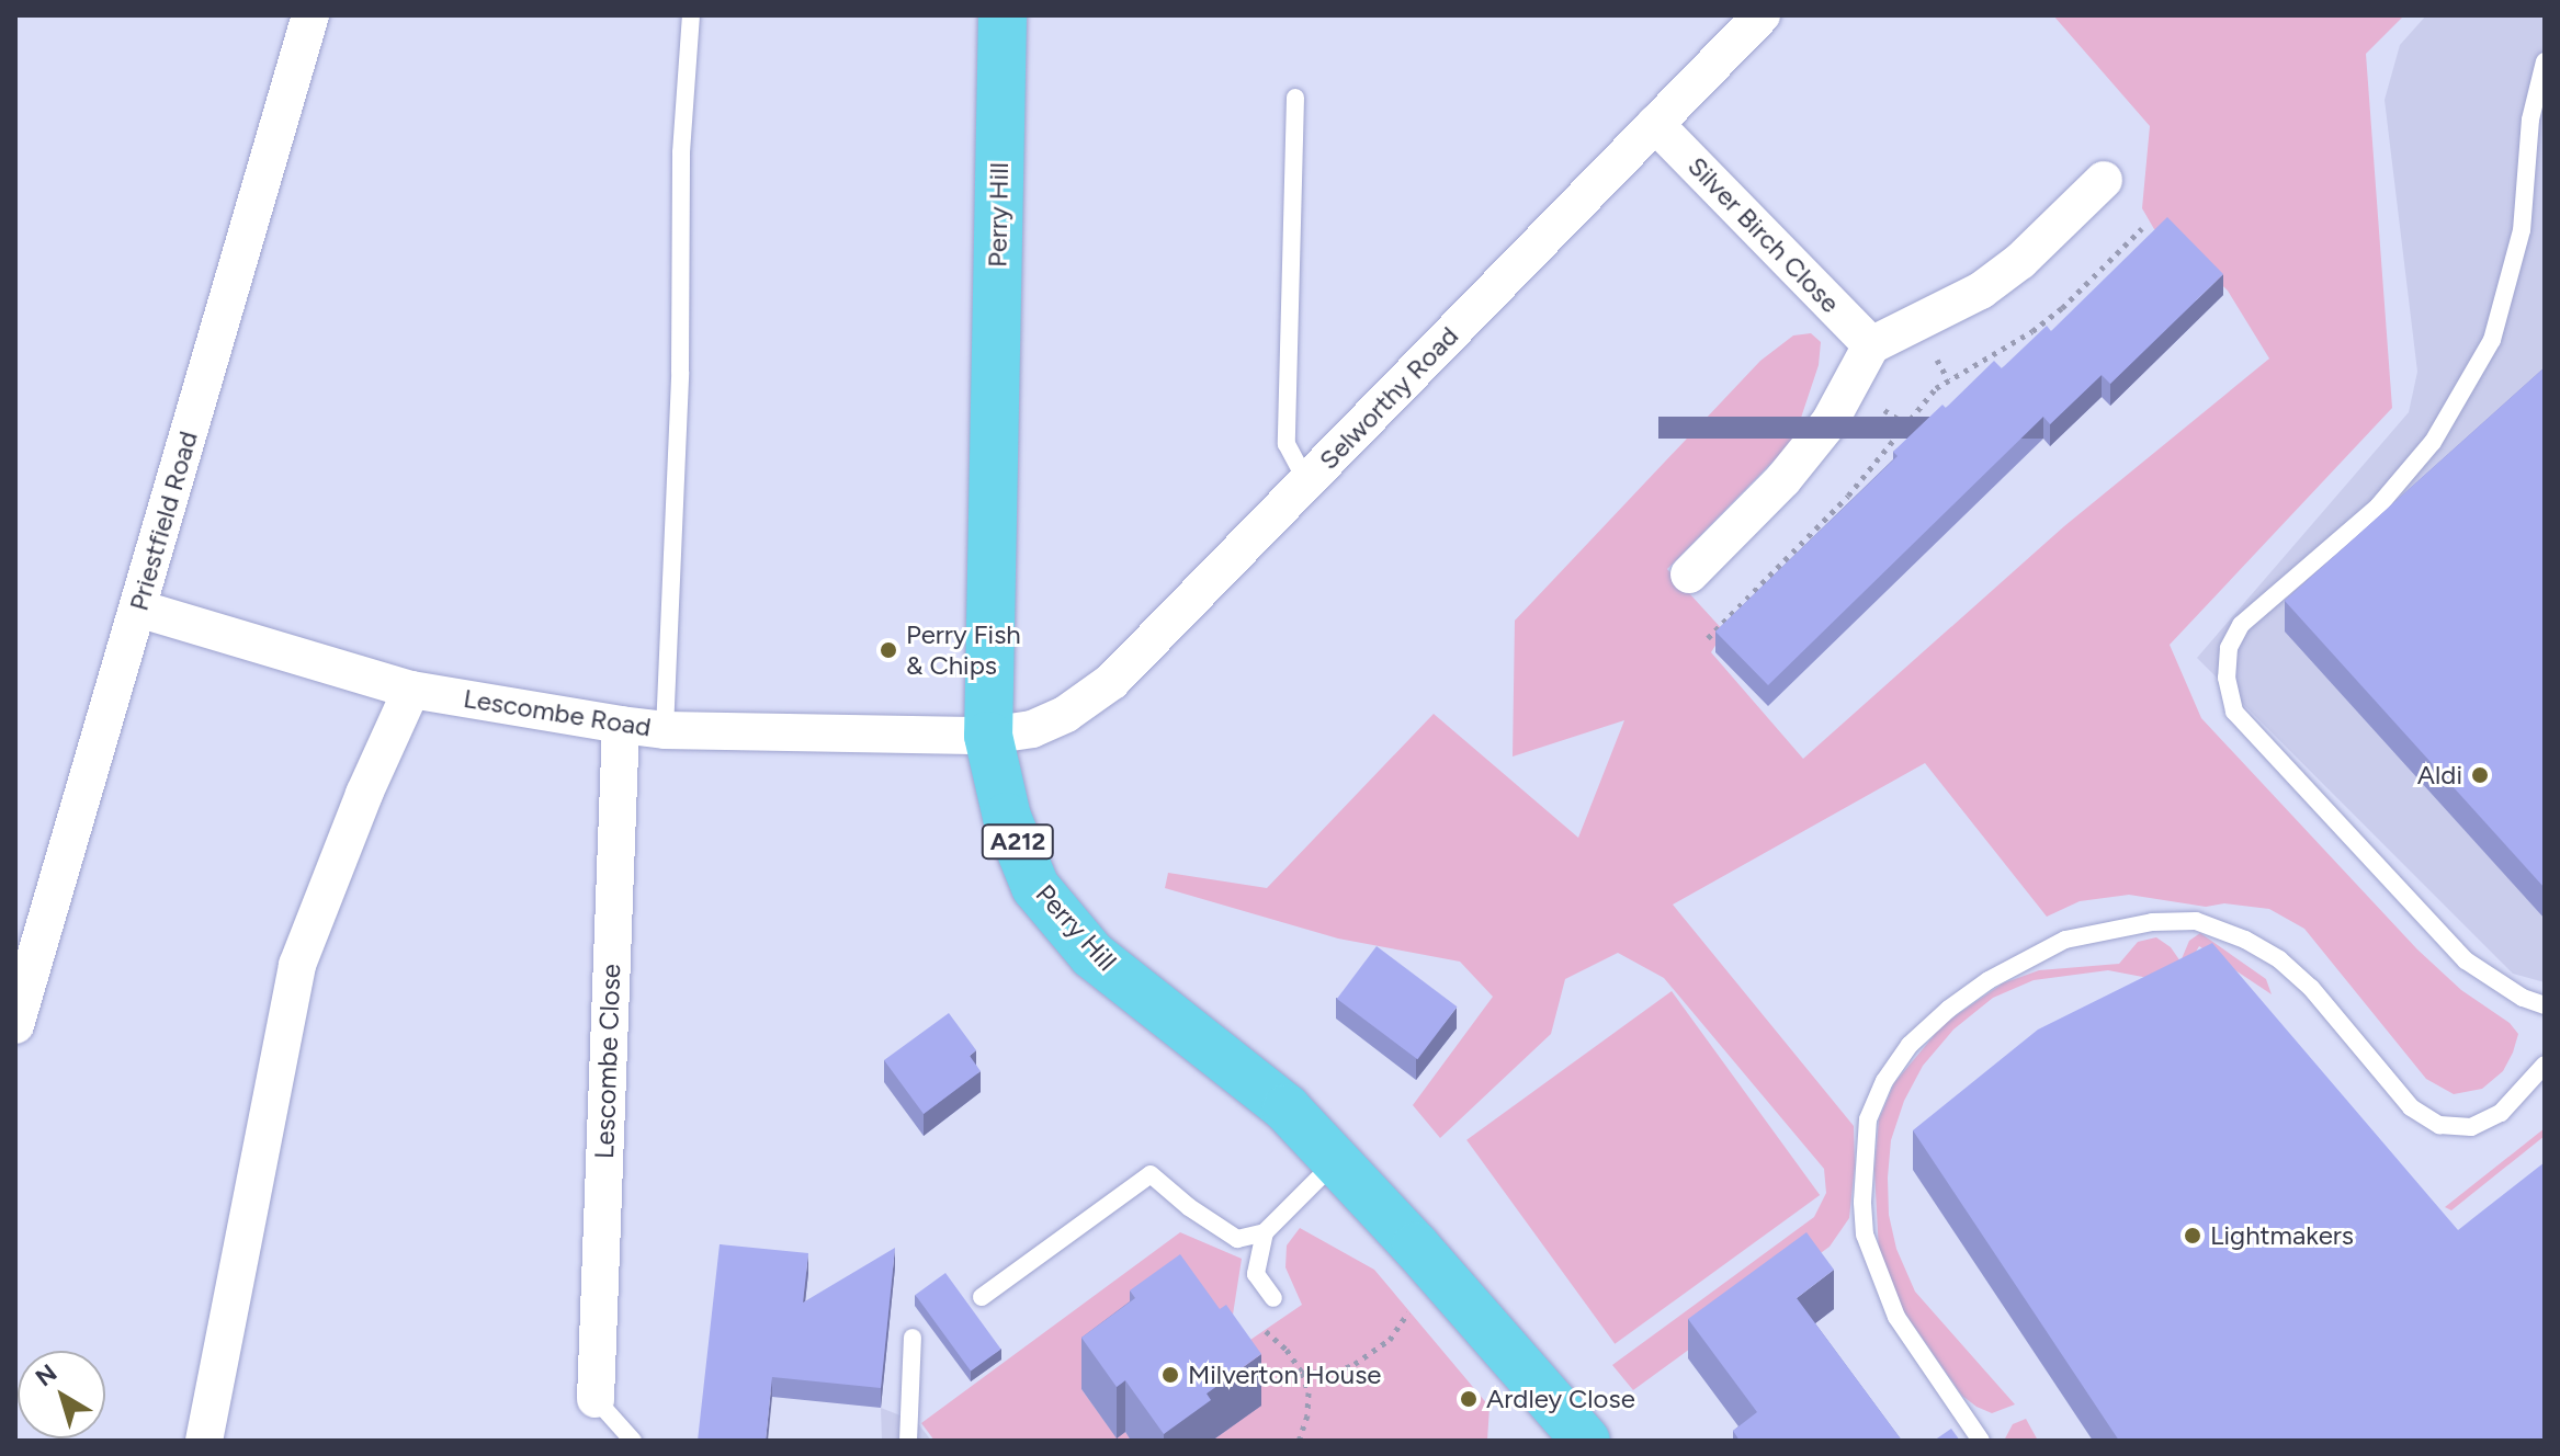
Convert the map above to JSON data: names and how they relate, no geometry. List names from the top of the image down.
{
  "streets": {
    "main road": ["Perry Hill", "A212"],
    "street": [
      "Silver Birch Close",
      "Selworthy Road",
      "Priestfield Road",
      "Lescombe Road",
      "Lescombe Close"
    ]
  },
  "crossings": [
    ["Perry Hill", "Selworthy Road"],
    ["Perry Hill", "Lescombe Road"],
    ["Silver Birch Close", "Selworthy Road"],
    ["Selworthy Road", "Lescombe Road"],
    ["Priestfield Road", "Lescombe Road"],
    ["Lescombe Road", "Lescombe Close"]
  ],
  "places": [
    "Perry Fish & Chips",
    "Aldi",
    "Lightmakers",
    "Milverton House",
    "Ardley Close"
  ],
  "north": "top left"
}
